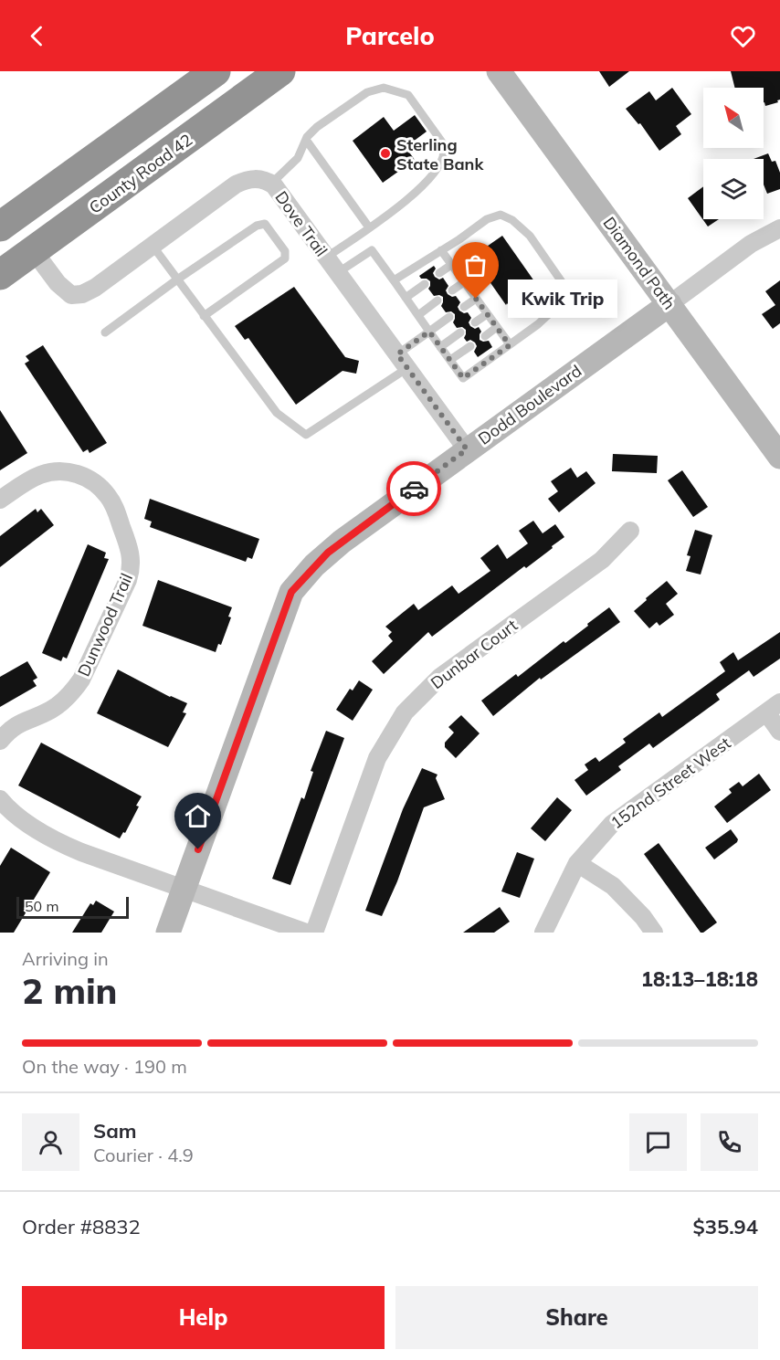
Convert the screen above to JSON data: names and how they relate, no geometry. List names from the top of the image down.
{
  "streets": {
    "highway": ["County Road 42"],
    "street": [
      "Dove Trail",
      "Diamond Path",
      "Dodd Boulevard",
      "Dunwood Trail",
      "Dunbar Court",
      "152nd Street West"
    ]
  },
  "crossings": [
    ["County Road 42", "Dove Trail"],
    ["Dove Trail", "Dodd Boulevard"],
    ["Diamond Path", "Dodd Boulevard"]
  ],
  "places": ["Sterling State Bank", "Kwik Trip"],
  "scale_bar": "50 m",
  "north": "top left",
  "page": {
    "header": "Parcelo",
    "bubble": "Kwik Trip",
    "scale": "50 m",
    "heading": ["2 min", "Arriving in", "18:13–18:18"],
    "panel": [
      "Sam",
      "Courier · 4.9",
      "Order #8832",
      "$35.94"
    ],
    "bar": "On the way · 190 m",
    "buttons": ["Help", "Share"]
  }
}
